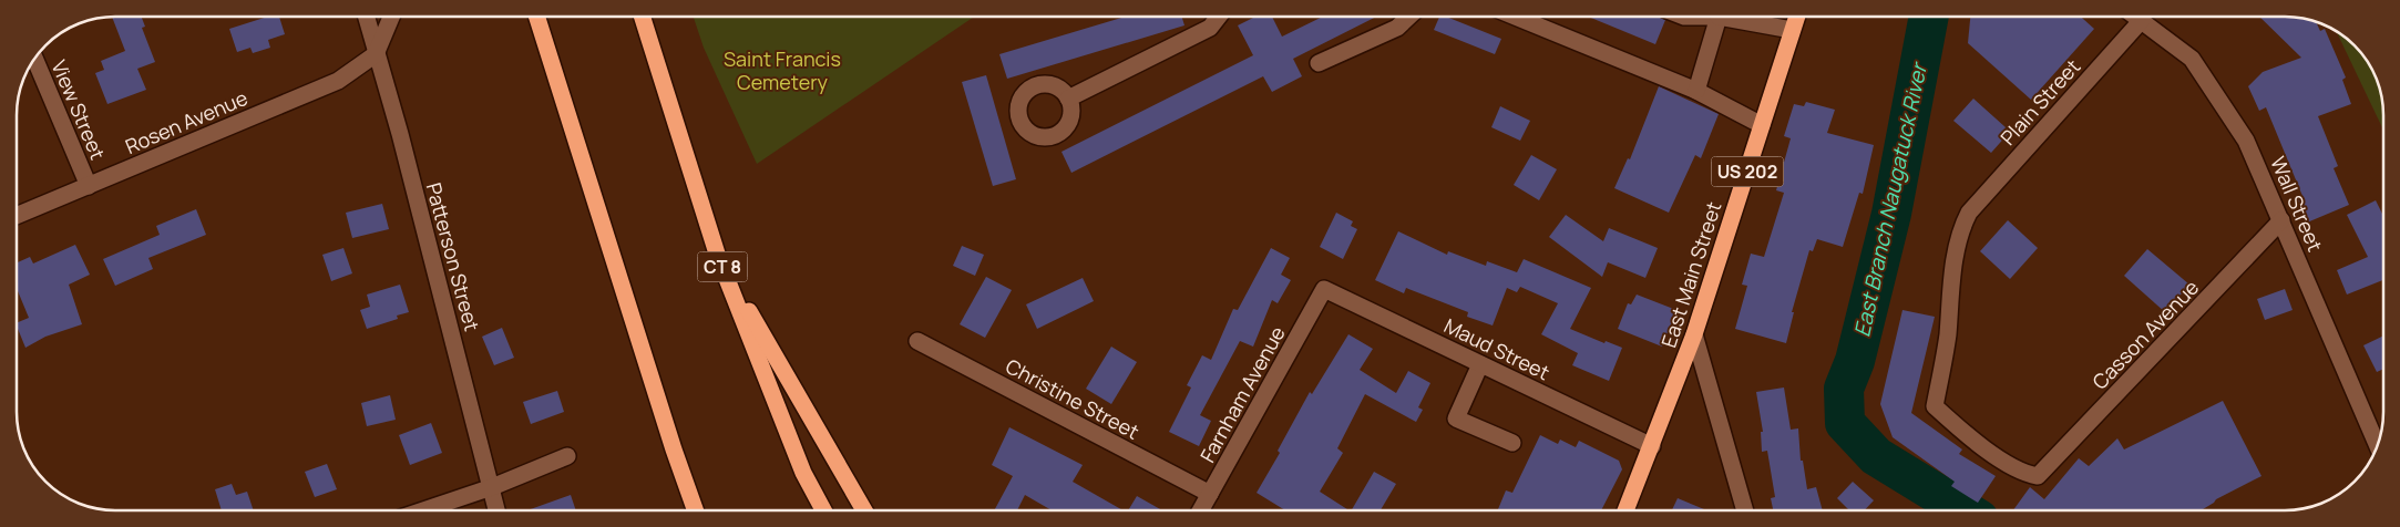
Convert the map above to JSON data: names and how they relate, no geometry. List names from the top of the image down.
{
  "streets": {
    "highway": ["US 202", "CT 8", "East Main Street"],
    "street": [
      "Plain Street",
      "View Street",
      "Rosen Avenue",
      "Wall Street",
      "Patterson Street",
      "Casson Avenue",
      "Maud Street",
      "Farnham Avenue",
      "Christine Street"
    ]
  },
  "crossings": [
    ["Plain Street", "Wall Street"],
    ["Plain Street", "Casson Avenue"],
    ["View Street", "Rosen Avenue"],
    ["Rosen Avenue", "Patterson Street"],
    ["Wall Street", "Casson Avenue"],
    ["East Main Street", "Maud Street"],
    ["Maud Street", "Farnham Avenue"],
    ["Farnham Avenue", "Christine Street"]
  ],
  "water": ["East Branch Naugatuck River"],
  "parks": ["Saint Francis Cemetery"]
}
